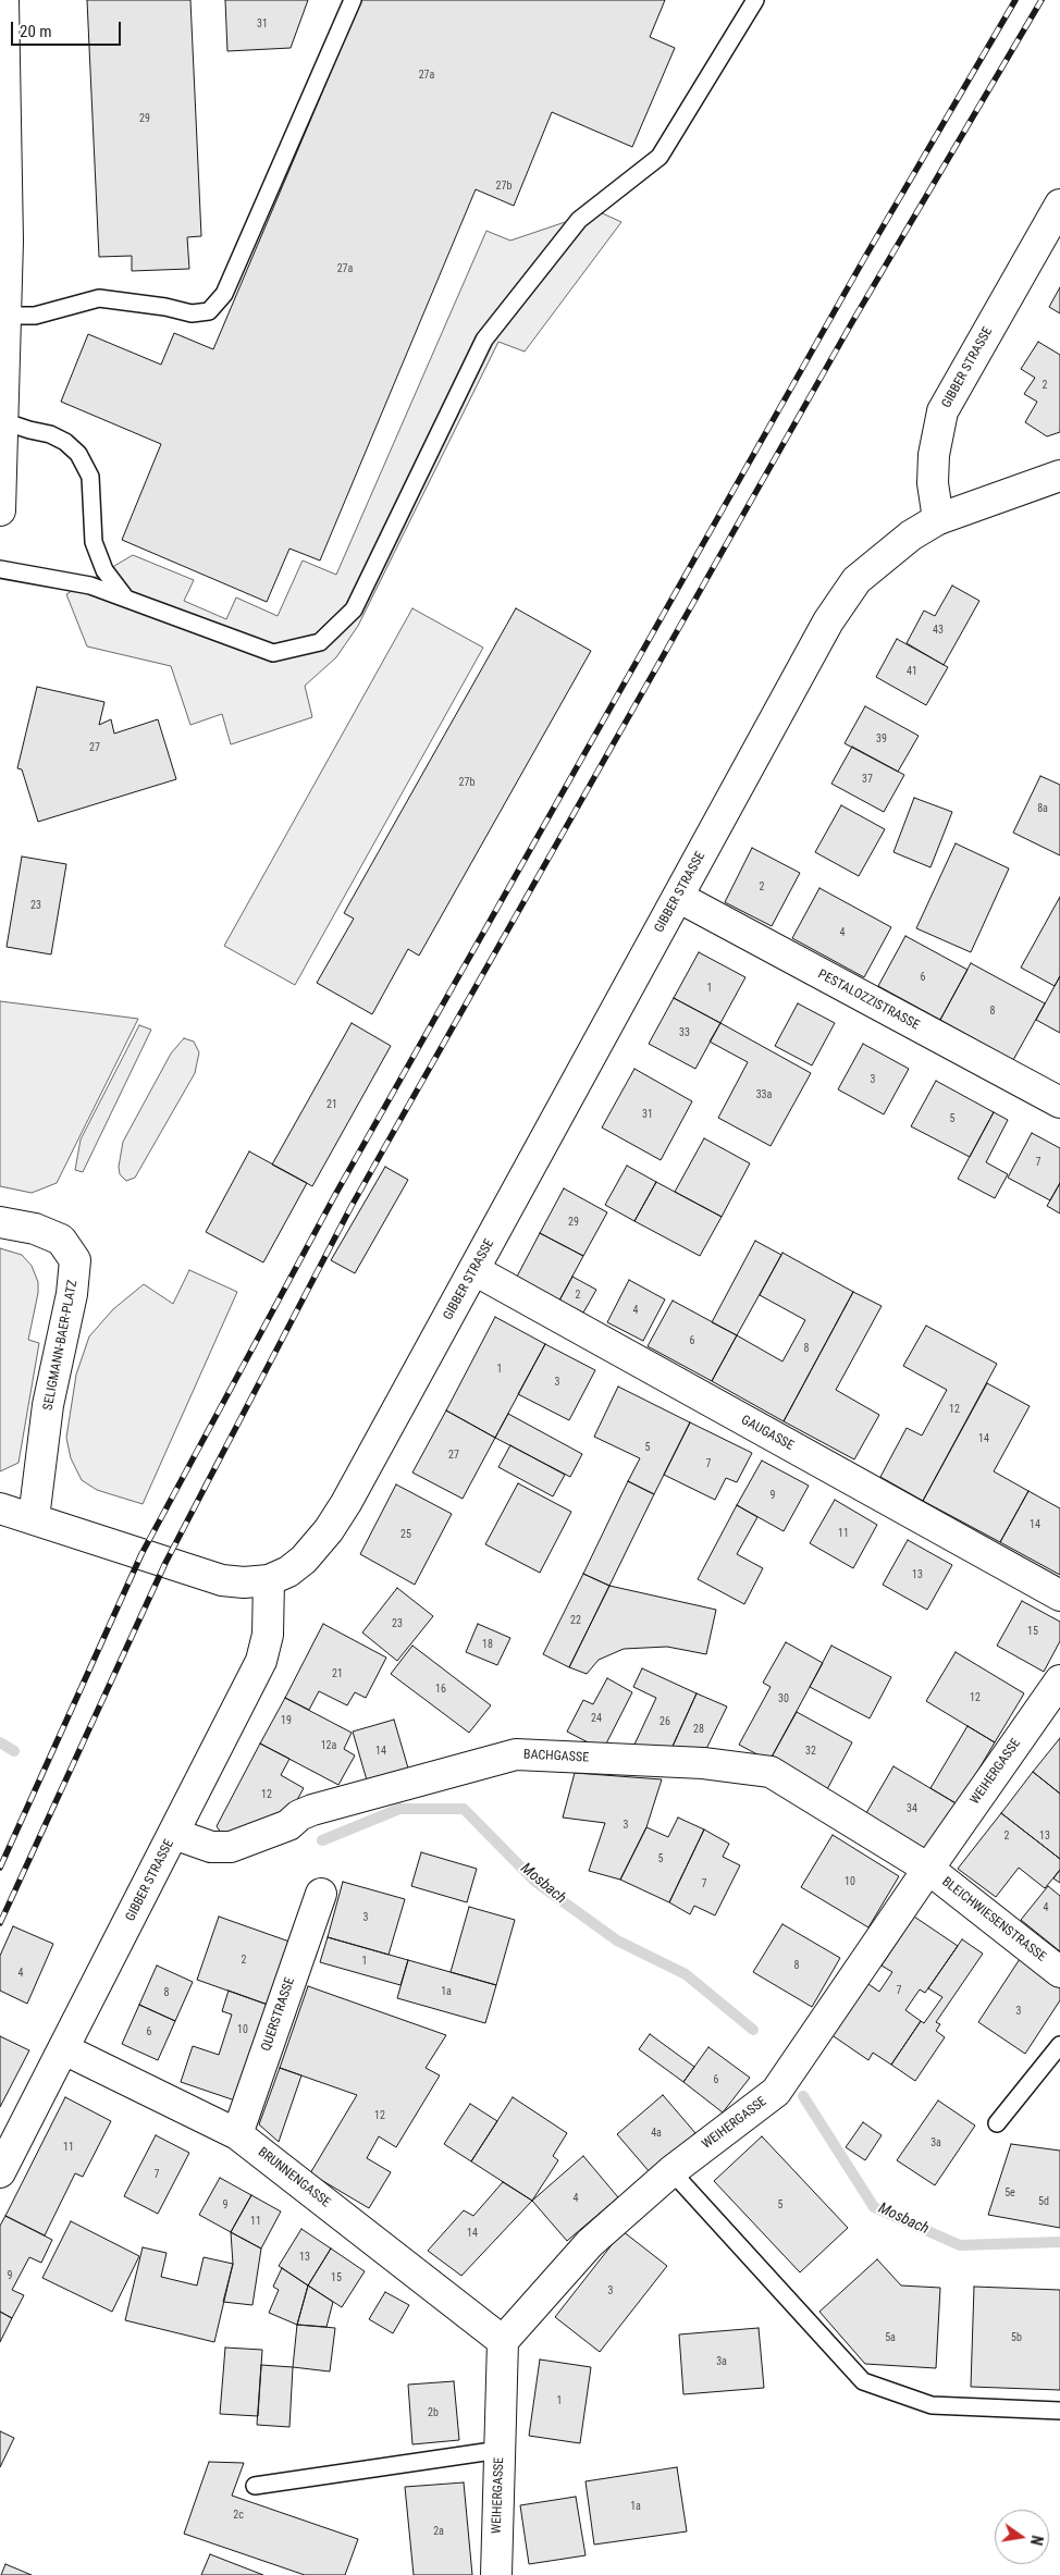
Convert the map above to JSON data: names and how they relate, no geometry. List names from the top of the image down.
{
  "streets": {
    "street": [
      "GIBBER STRASSE",
      "PESTALOZZISTRASSE",
      "SELIGMANN-BAER-PLATZ",
      "GAUGASSE",
      "BACHGASSE",
      "WEIHERGASSE",
      "BLEICHWIESENSTRASSE",
      "QUERSTRASSE",
      "BRUNNENGASSE"
    ]
  },
  "crossings": [
    ["GIBBER STRASSE", "PESTALOZZISTRASSE"],
    ["GIBBER STRASSE", "SELIGMANN-BAER-PLATZ"],
    ["GIBBER STRASSE", "GAUGASSE"],
    ["GIBBER STRASSE", "BACHGASSE"],
    ["GIBBER STRASSE", "BRUNNENGASSE"],
    ["BACHGASSE", "WEIHERGASSE"],
    ["BACHGASSE", "BLEICHWIESENSTRASSE"],
    ["WEIHERGASSE", "BLEICHWIESENSTRASSE"],
    ["WEIHERGASSE", "BRUNNENGASSE"],
    ["QUERSTRASSE", "BRUNNENGASSE"]
  ],
  "water": ["Mosbach"],
  "house_numbers": [
    "31",
    "27a",
    "29",
    "27b",
    "27a",
    "2",
    "43",
    "41",
    "39",
    "27",
    "37",
    "27b",
    "8a",
    "2",
    "23",
    "4",
    "6",
    "1",
    "8",
    "33",
    "3",
    "33a",
    "21",
    "31",
    "5",
    "7",
    "29",
    "2",
    "4",
    "6",
    "8",
    "1",
    "3",
    "12",
    "14",
    "5",
    "27",
    "7",
    "9",
    "14",
    "11",
    "25",
    "13",
    "22",
    "23",
    "15",
    "18",
    "21",
    "16",
    "12",
    "30",
    "24",
    "19",
    "26",
    "28",
    "12a",
    "14",
    "32",
    "12",
    "34",
    "3",
    "2",
    "13",
    "5",
    "10",
    "7",
    "4",
    "3",
    "2",
    "1",
    "8",
    "4",
    "7",
    "1a",
    "8",
    "3",
    "10",
    "6",
    "6",
    "12",
    "4a",
    "3a",
    "11",
    "7",
    "5e",
    "4",
    "5d",
    "9",
    "5",
    "11",
    "14",
    "13",
    "9",
    "15",
    "3",
    "5a",
    "5b",
    "3a",
    "1",
    "2b",
    "1a",
    "2c",
    "2a"
  ],
  "scale_bar": "20 m",
  "north": "right"
}
